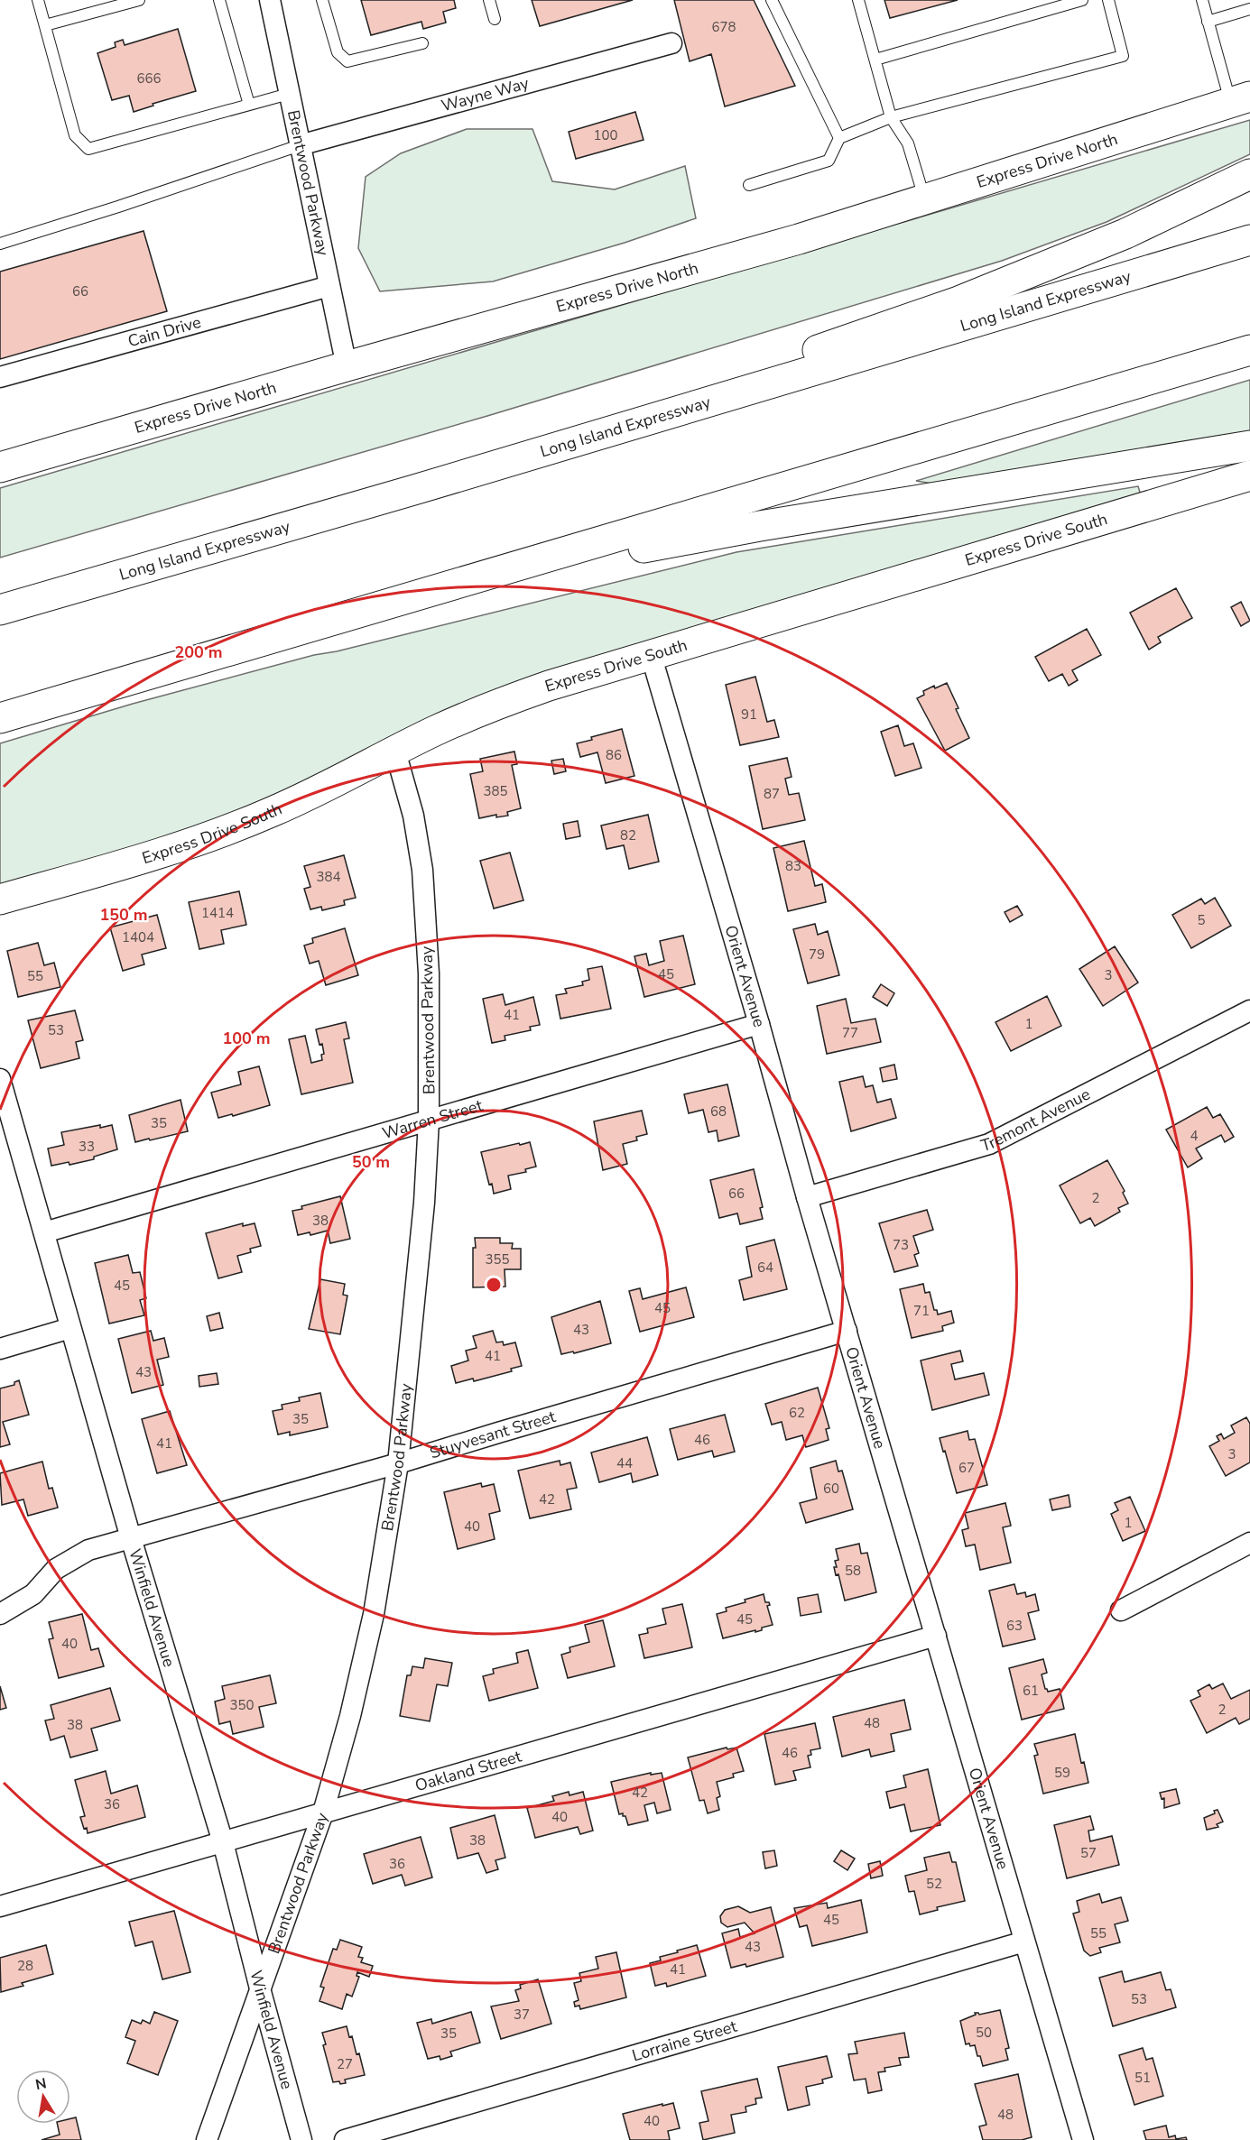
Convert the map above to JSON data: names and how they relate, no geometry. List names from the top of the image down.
{
  "streets": {
    "main road": ["Express Drive North", "Long Island Expressway", "Express Drive South"],
    "street": [
      "Wayne Way",
      "Brentwood Parkway",
      "Cain Drive",
      "Orient Avenue",
      "Tremont Avenue",
      "Warren Street",
      "Stuyvesant Street",
      "Winfield Avenue",
      "Oakland Street",
      "Lorraine Street"
    ]
  },
  "crossings": [
    ["Wayne Way", "Brentwood Parkway"],
    ["Express Drive North", "Brentwood Parkway"],
    ["Brentwood Parkway", "Cain Drive"],
    ["Brentwood Parkway", "Express Drive South"],
    ["Brentwood Parkway", "Warren Street"],
    ["Brentwood Parkway", "Stuyvesant Street"],
    ["Brentwood Parkway", "Winfield Avenue"],
    ["Brentwood Parkway", "Oakland Street"],
    ["Express Drive South", "Orient Avenue"],
    ["Orient Avenue", "Tremont Avenue"],
    ["Orient Avenue", "Warren Street"],
    ["Orient Avenue", "Stuyvesant Street"],
    ["Orient Avenue", "Oakland Street"],
    ["Orient Avenue", "Lorraine Street"],
    ["Warren Street", "Winfield Avenue"],
    ["Stuyvesant Street", "Winfield Avenue"],
    ["Winfield Avenue", "Oakland Street"]
  ],
  "house_numbers": [
    "678",
    "666",
    "100",
    "66",
    "91",
    "86",
    "385",
    "87",
    "82",
    "83",
    "384",
    "1414",
    "5",
    "1404",
    "79",
    "45",
    "3",
    "55",
    "41",
    "1",
    "53",
    "77",
    "68",
    "35",
    "4",
    "33",
    "66",
    "2",
    "38",
    "73",
    "355",
    "64",
    "45",
    "45",
    "71",
    "43",
    "41",
    "43",
    "62",
    "35",
    "46",
    "41",
    "3",
    "44",
    "67",
    "60",
    "42",
    "1",
    "40",
    "58",
    "45",
    "63",
    "40",
    "61",
    "350",
    "2",
    "48",
    "38",
    "46",
    "59",
    "42",
    "36",
    "40",
    "38",
    "57",
    "36",
    "52",
    "45",
    "55",
    "43",
    "28",
    "41",
    "53",
    "37",
    "50",
    "35",
    "27",
    "51",
    "48",
    "40"
  ],
  "north": "top",
  "rings": [
    "200 m",
    "150 m",
    "100 m",
    "50 m"
  ]
}
